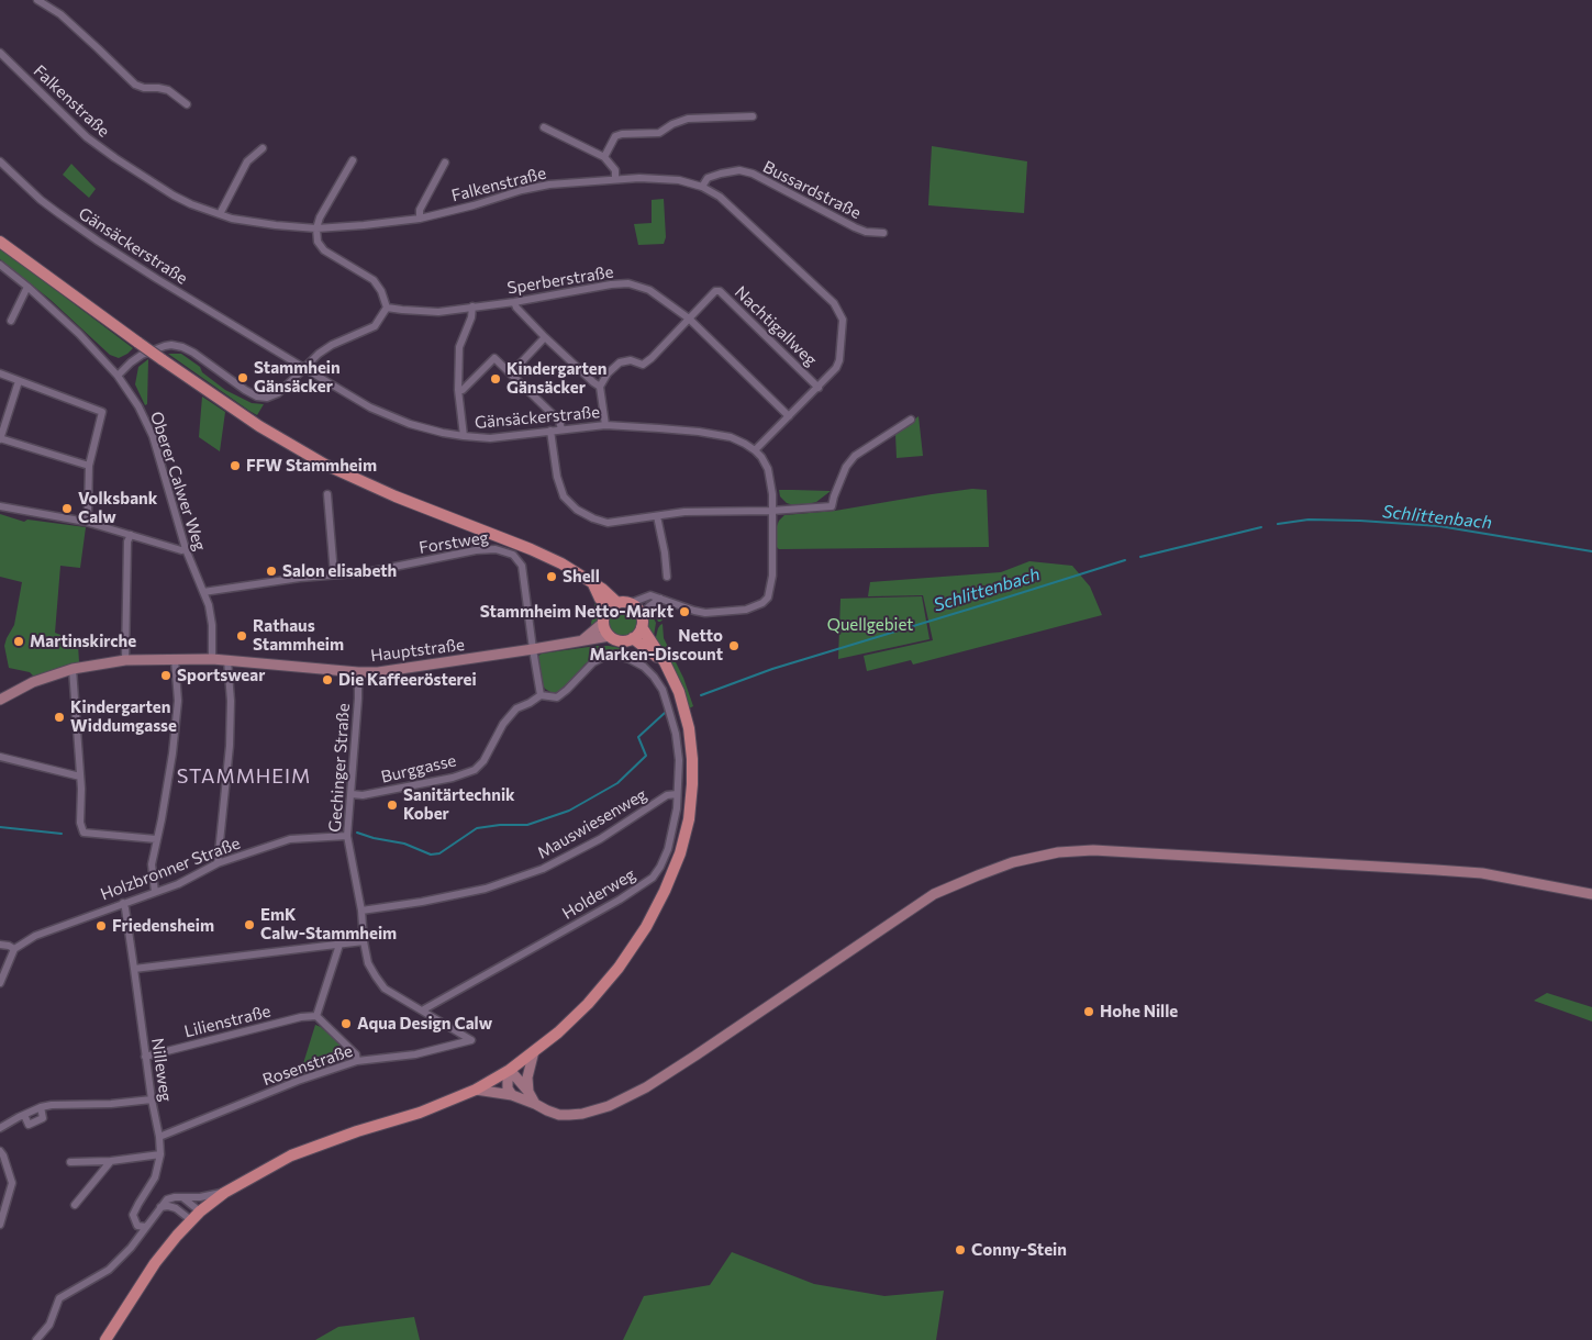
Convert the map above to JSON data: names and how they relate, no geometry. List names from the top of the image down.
{
  "streets": {
    "street": [
      "Falkenstraße",
      "Bussardstraße",
      "Gänsäckerstraße",
      "Sperberstraße",
      "Nachtigallweg",
      "Oberer Calwer Weg",
      "Forstweg",
      "Hauptstraße",
      "Gechinger Straße",
      "Burggasse",
      "Mauswiesenweg",
      "Holzbronner Straße",
      "Holderweg",
      "Lilienstraße",
      "Rosenstraße",
      "Nilleweg"
    ]
  },
  "crossings": [
    ["Falkenstraße", "Bussardstraße"],
    ["Falkenstraße", "Gänsäckerstraße"],
    ["Falkenstraße", "Sperberstraße"],
    ["Falkenstraße", "Nachtigallweg"],
    ["Sperberstraße", "Nachtigallweg"],
    ["Oberer Calwer Weg", "Forstweg"],
    ["Oberer Calwer Weg", "Hauptstraße"],
    ["Forstweg", "Hauptstraße"],
    ["Hauptstraße", "Gechinger Straße"],
    ["Gechinger Straße", "Burggasse"],
    ["Gechinger Straße", "Mauswiesenweg"],
    ["Gechinger Straße", "Holzbronner Straße"],
    ["Gechinger Straße", "Holderweg"],
    ["Gechinger Straße", "Rosenstraße"],
    ["Burggasse", "Holderweg"],
    ["Mauswiesenweg", "Holderweg"],
    ["Holzbronner Straße", "Nilleweg"],
    ["Lilienstraße", "Nilleweg"],
    ["Rosenstraße", "Nilleweg"]
  ],
  "districts": ["STAMMHEIM"],
  "water": ["Schlittenbach"],
  "parks": ["Quellgebiet"],
  "places": [
    "Stammhein Gänsäcker",
    "Kindergarten Gänsäcker",
    "FFW Stammheim",
    "Volksbank Calw",
    "Salon elisabeth",
    "Shell",
    "Stammheim Netto-Markt",
    "Rathaus Stammheim",
    "Martinskirche",
    "Netto Marken-Discount",
    "Sportswear",
    "Die Kaffeerösterei",
    "Kindergarten Widdumgasse",
    "Sanitärtechnik Kober",
    "EmK Calw-Stammheim",
    "Friedensheim",
    "Hohe Nille",
    "Aqua Design Calw",
    "Conny-Stein"
  ]
}
